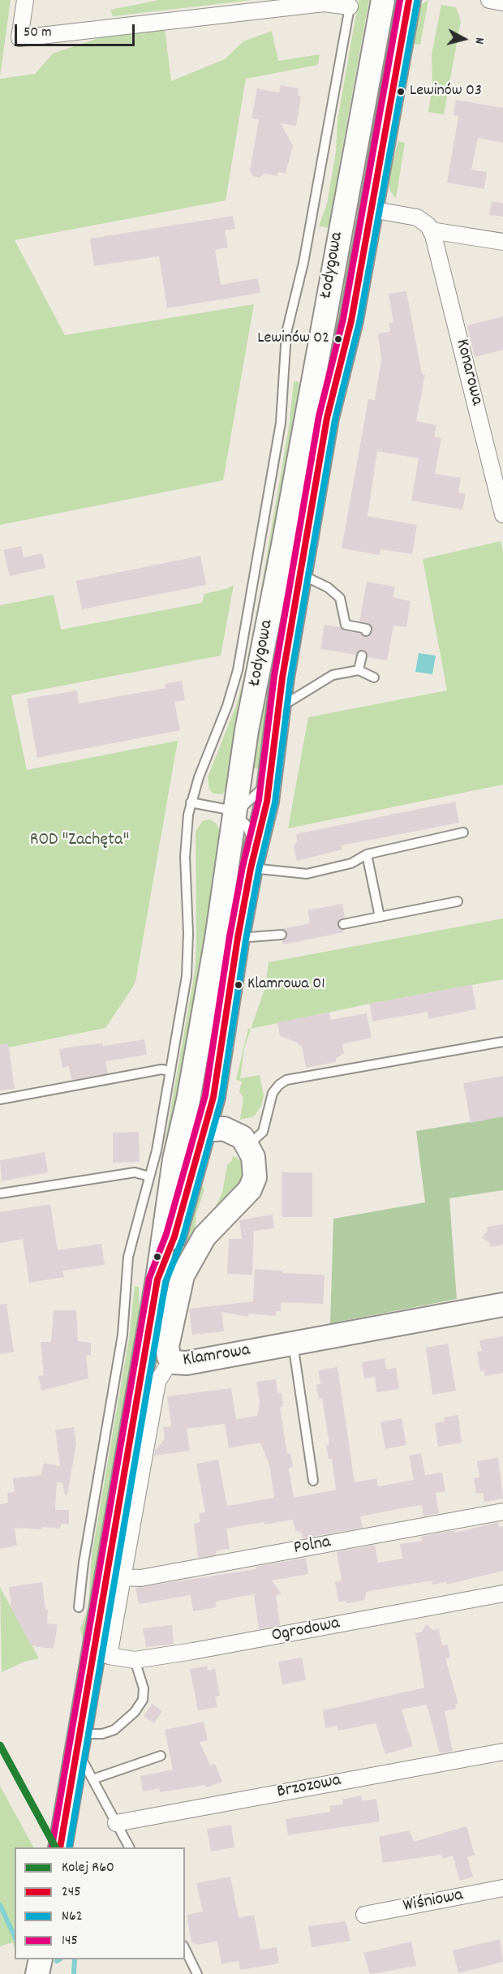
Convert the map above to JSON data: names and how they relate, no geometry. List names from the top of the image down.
{
  "streets": {
    "main road": ["Łodygowa", "Klamrowa"],
    "street": [
      "Konarowa",
      "Polna",
      "Ogrodowa",
      "Brzozowa",
      "Wiśniowa"
    ]
  },
  "crossings": [
    ["Łodygowa", "Klamrowa"],
    ["Polna", "Ogrodowa"]
  ],
  "parks": ["ROD \"Zachęta\""],
  "places": ["Lewinów 03", "Lewinów 02", "Klamrowa 01"],
  "lines": [
    "transit line 245",
    "transit line 145",
    "transit line N62",
    "rail line R60"
  ],
  "legend": [
    "Kolej R60",
    "245",
    "N62",
    "145"
  ],
  "scale_bar": "50 m",
  "north": "right"
}
